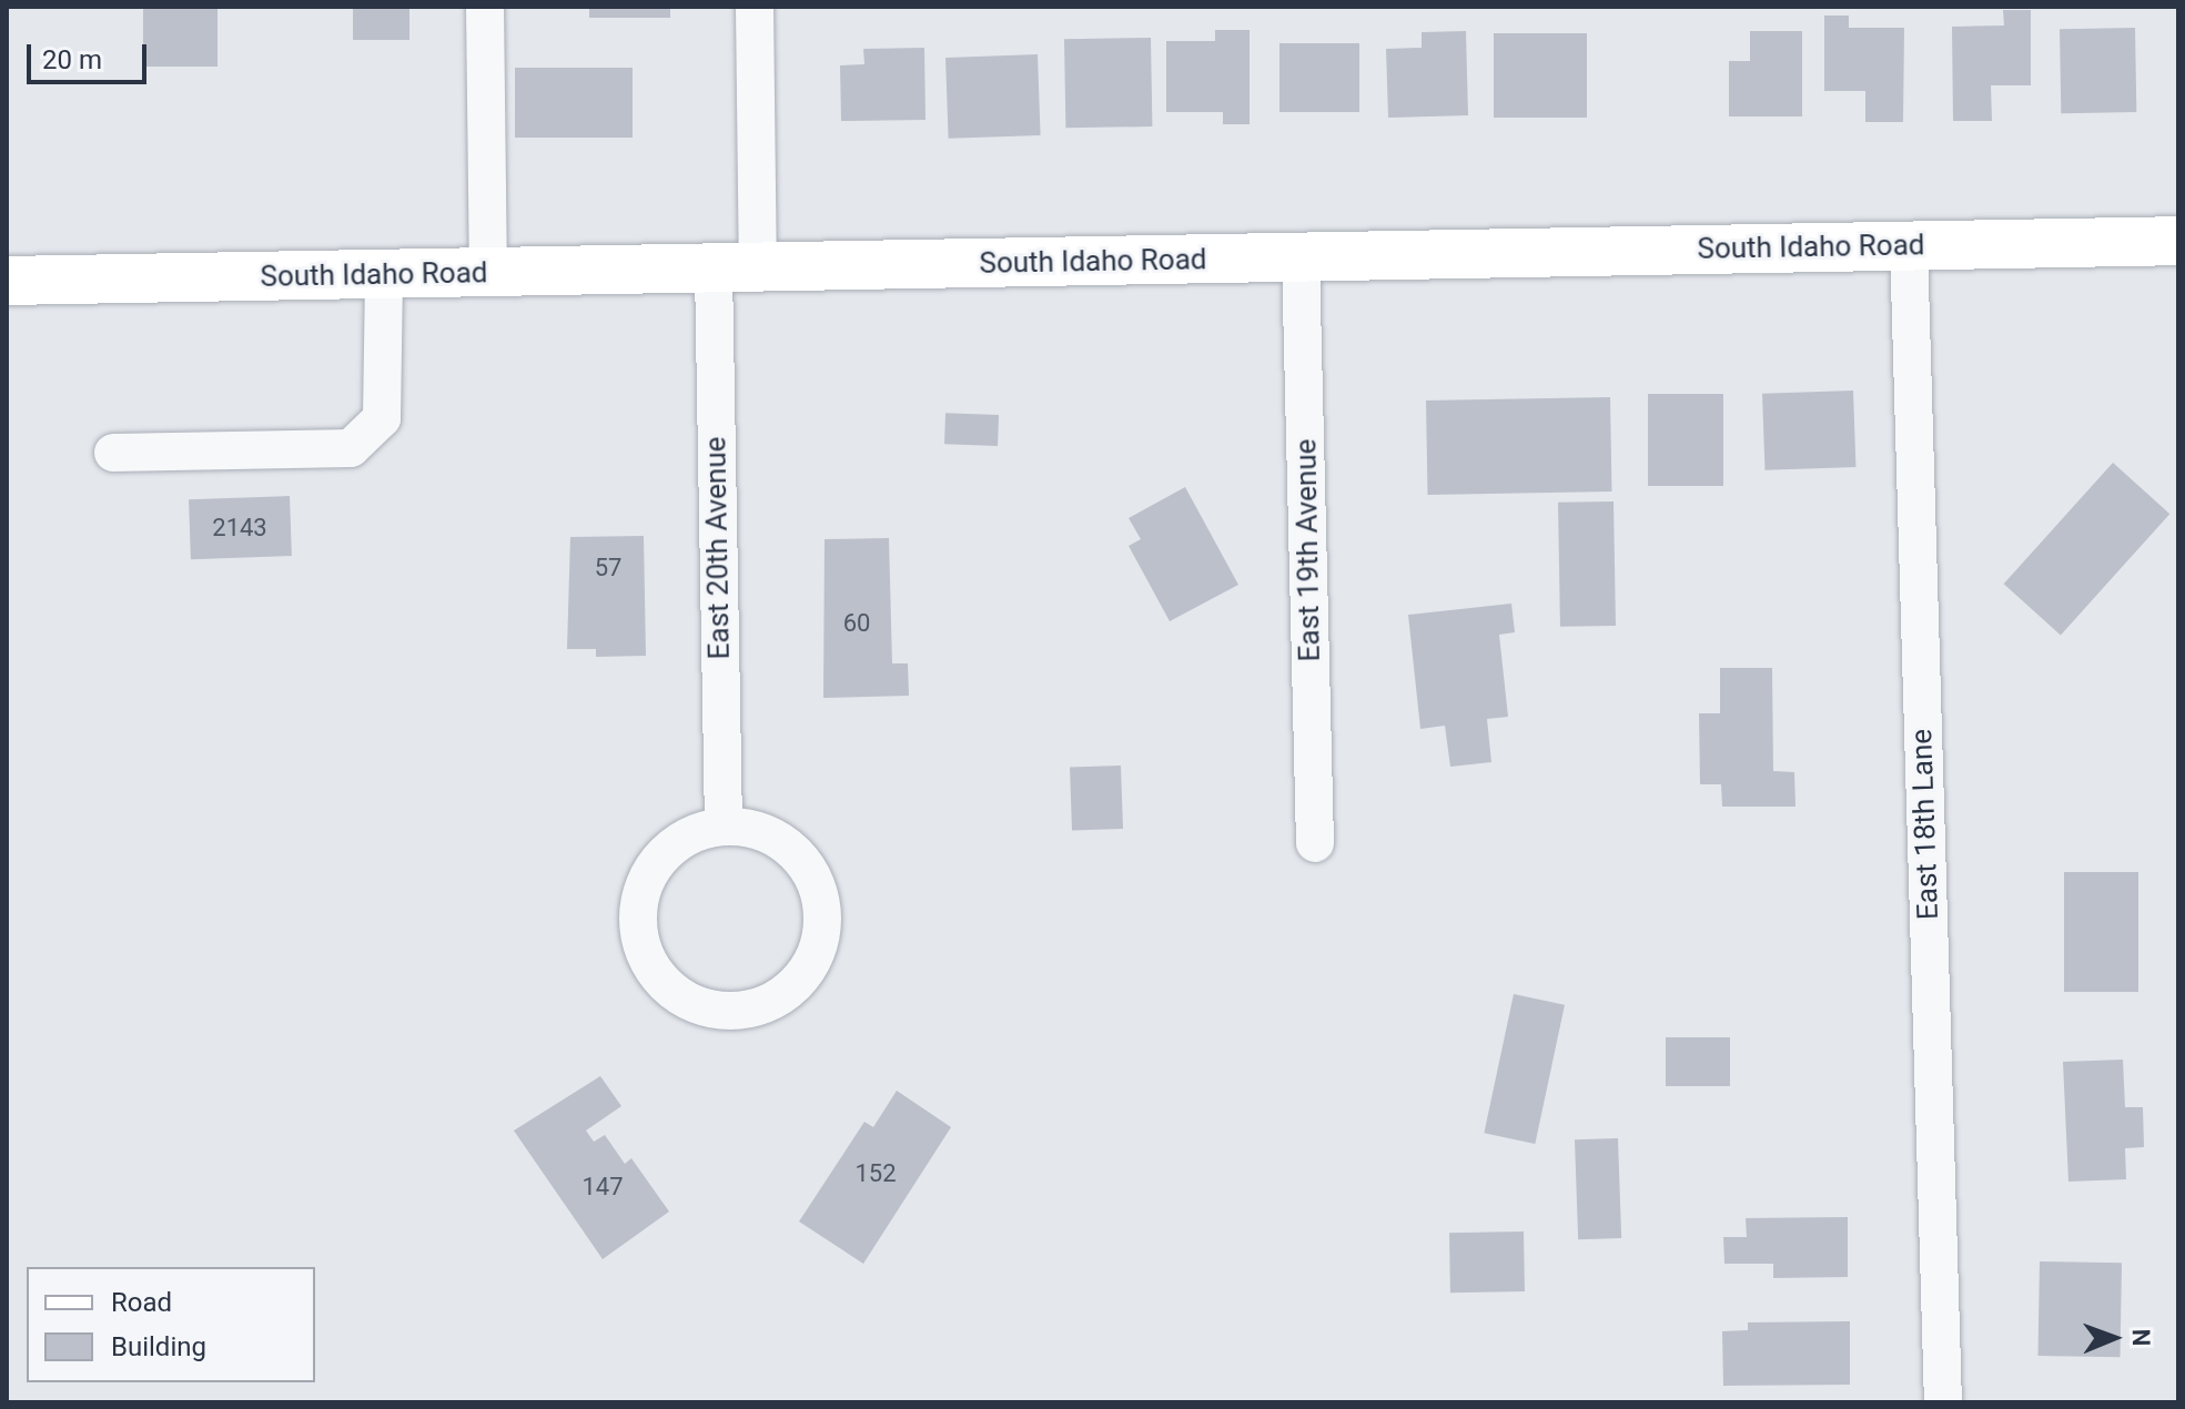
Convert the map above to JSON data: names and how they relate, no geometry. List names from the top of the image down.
{
  "streets": {
    "main road": ["South Idaho Road"],
    "street": ["East 20th Avenue", "East 19th Avenue", "East 18th Lane"]
  },
  "crossings": [
    ["South Idaho Road", "East 20th Avenue"],
    ["South Idaho Road", "East 19th Avenue"],
    ["South Idaho Road", "East 18th Lane"]
  ],
  "house_numbers": [
    "2143",
    "57",
    "60",
    "152",
    "147"
  ],
  "legend": ["Road", "Building"],
  "scale_bar": "20 m",
  "north": "right"
}
